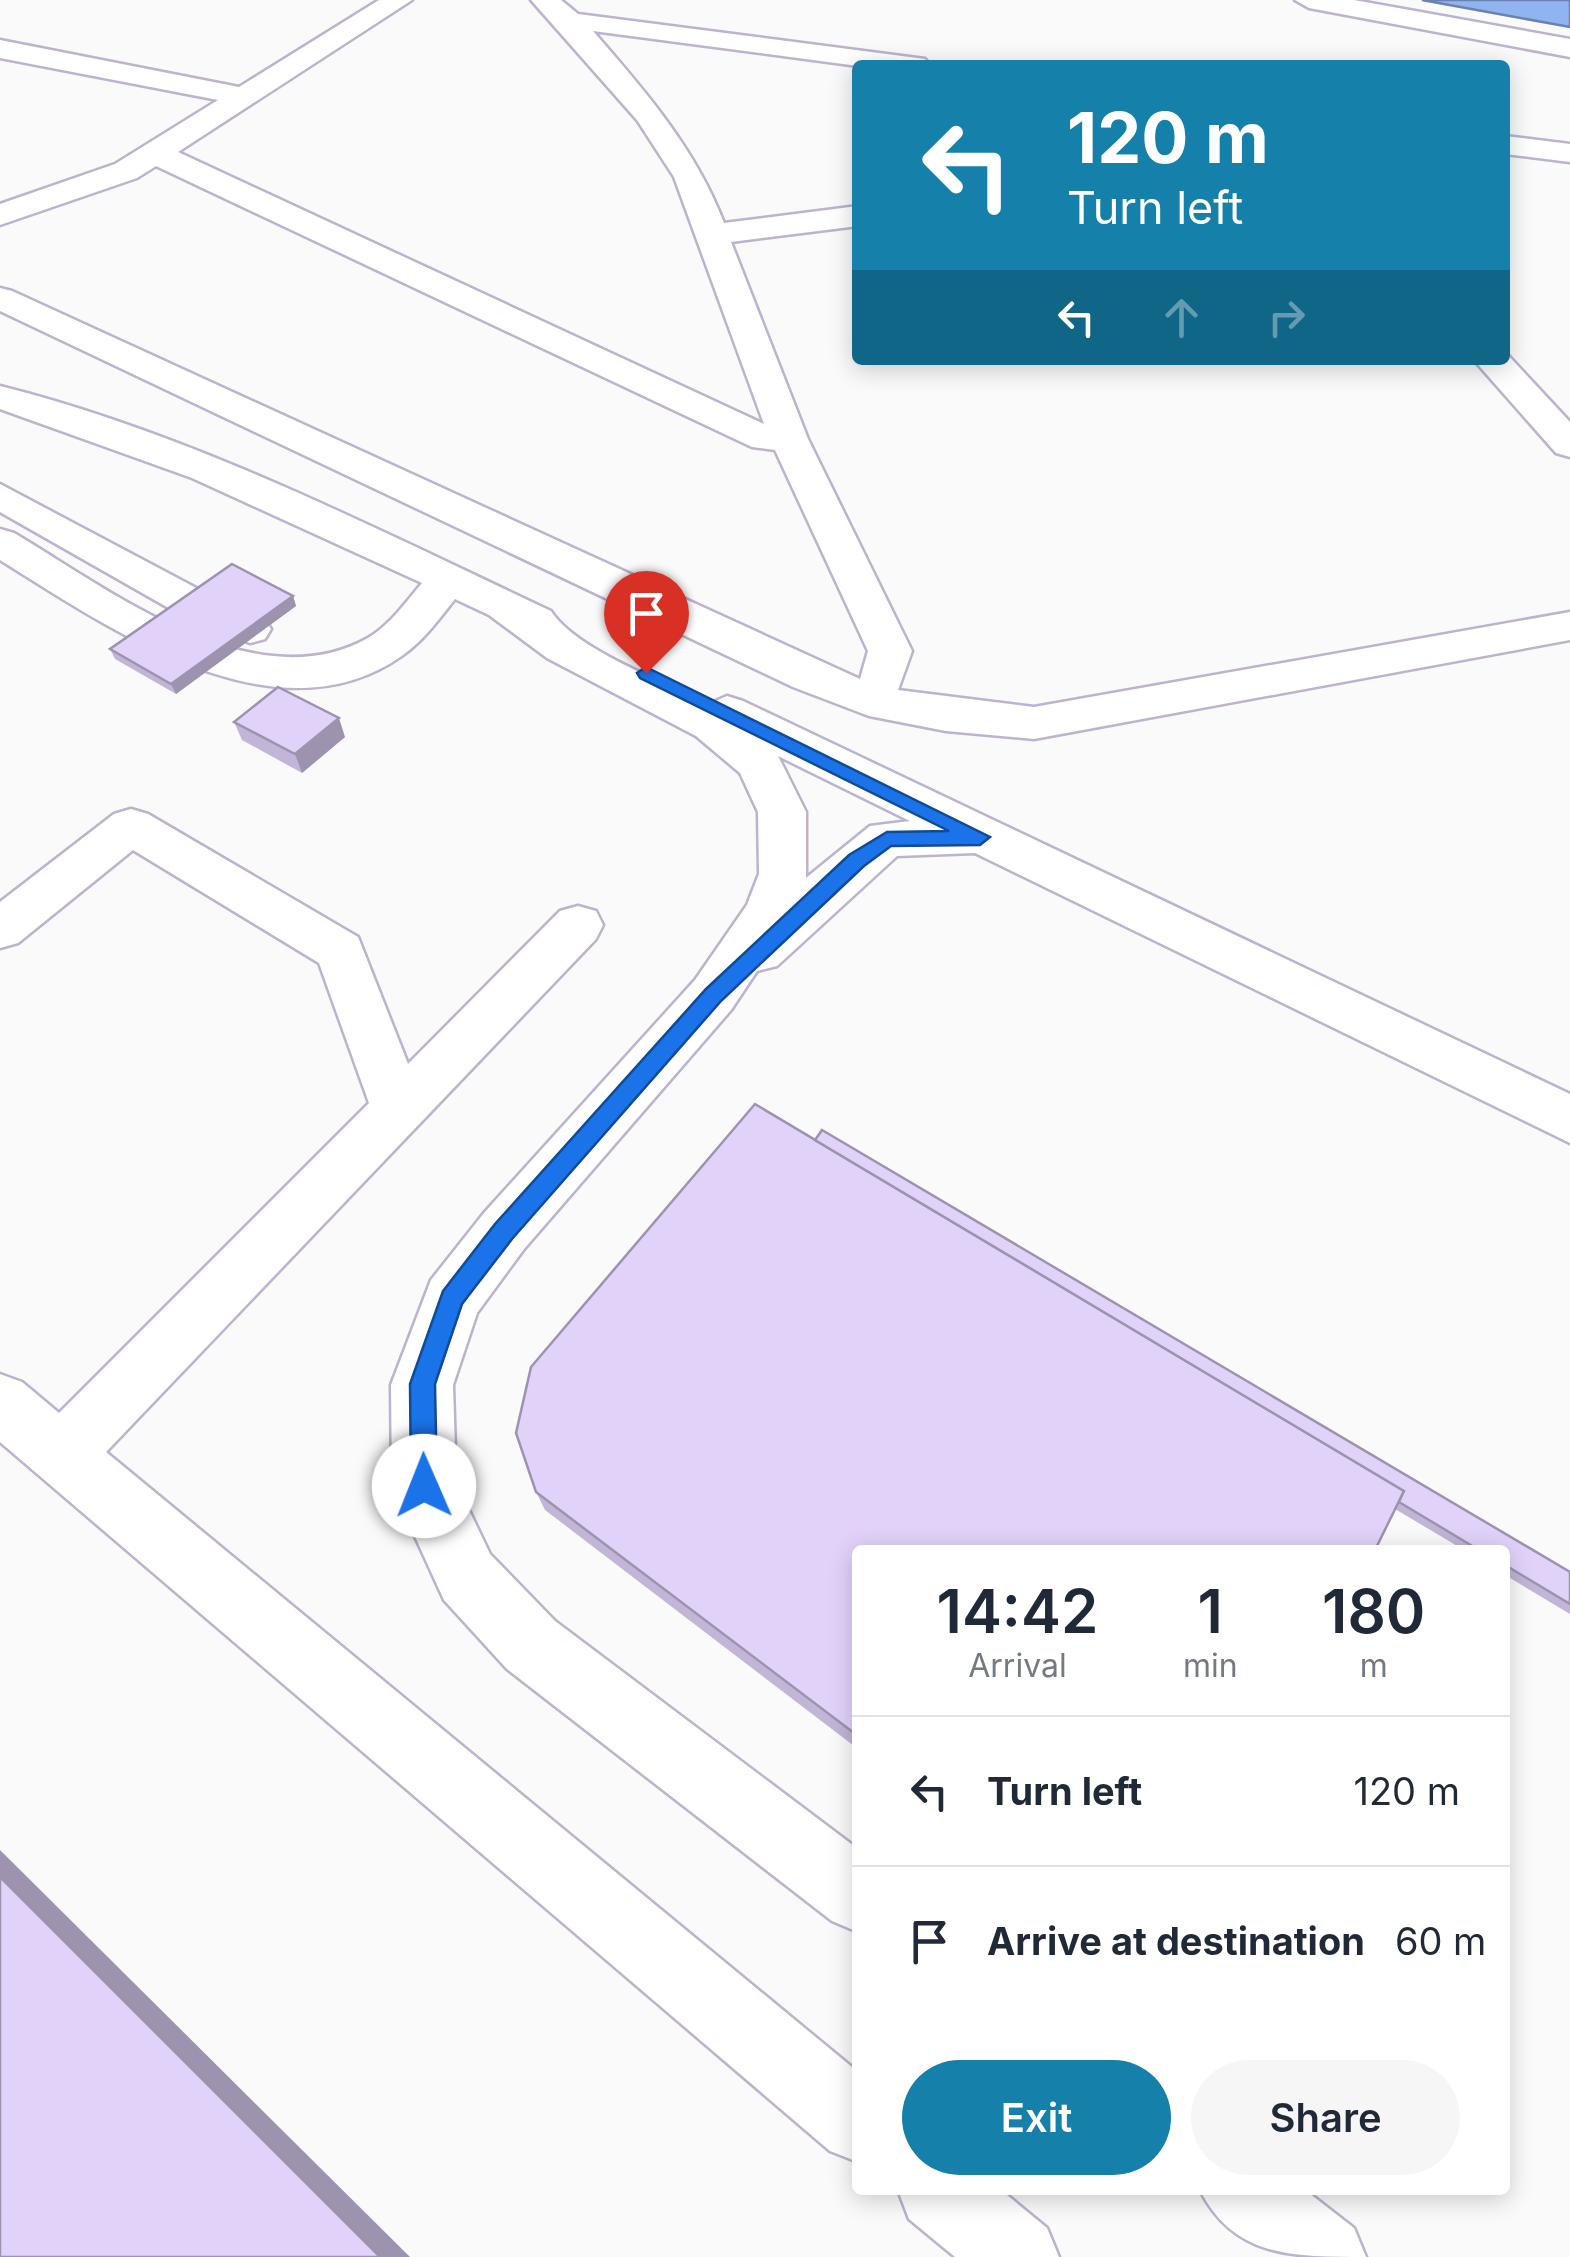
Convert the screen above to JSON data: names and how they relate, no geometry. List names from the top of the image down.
{
  "page": {
    "turn": ["120 m", "Turn left"],
    "eta": [
      "14:42",
      "Arrival",
      "1",
      "min",
      "180",
      "m"
    ],
    "list": [
      {
        "name": "Turn left",
        "value": "120 m"
      },
      {
        "name": "Arrive at destination",
        "value": "60 m"
      }
    ],
    "buttons": ["Exit", "Share"]
  }
}
